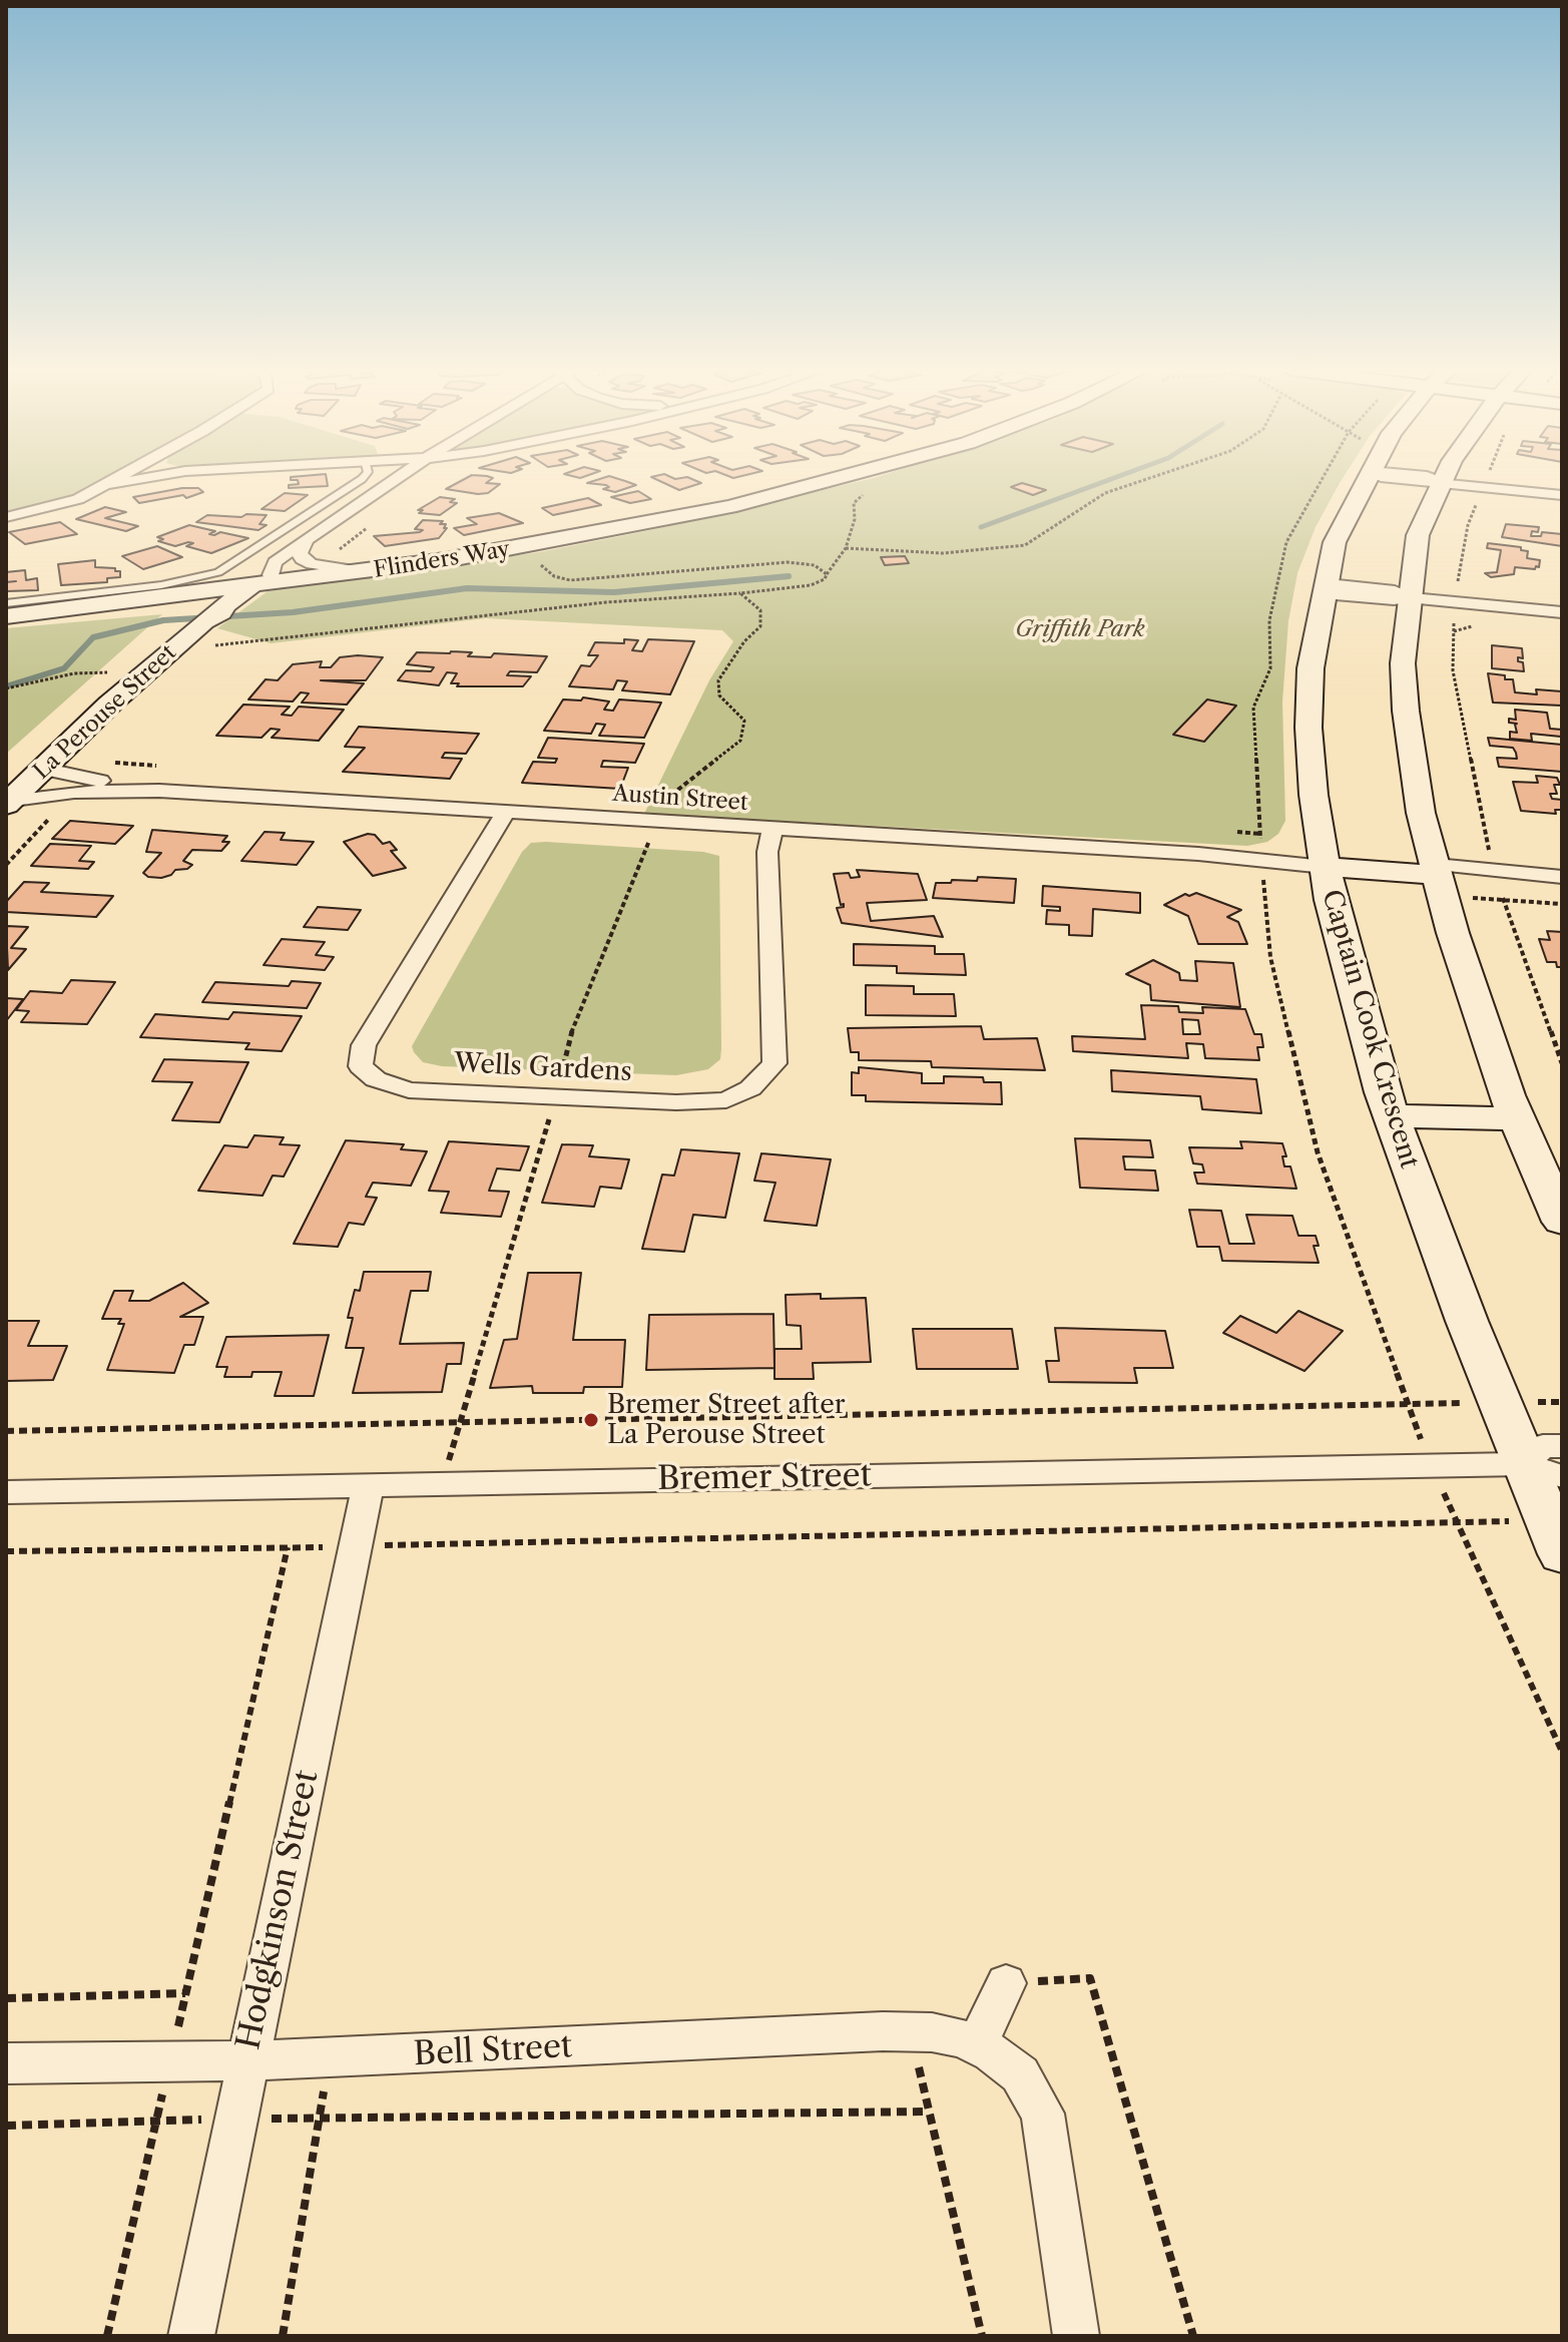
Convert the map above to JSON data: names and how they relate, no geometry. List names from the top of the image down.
{
  "streets": {
    "main road": ["Flinders Way", "La Perouse Street", "Captain Cook Crescent"],
    "street": [
      "Austin Street",
      "Wells Gardens",
      "Bremer Street",
      "Hodgkinson Street",
      "Bell Street"
    ]
  },
  "crossings": [
    ["Flinders Way", "La Perouse Street"],
    ["La Perouse Street", "Austin Street"],
    ["Austin Street", "Captain Cook Crescent"],
    ["Austin Street", "Wells Gardens"],
    ["Captain Cook Crescent", "Bremer Street"],
    ["Bremer Street", "Hodgkinson Street"],
    ["Hodgkinson Street", "Bell Street"]
  ],
  "parks": ["Griffith Park"],
  "places": ["Bremer Street after La Perouse Street"]
}
